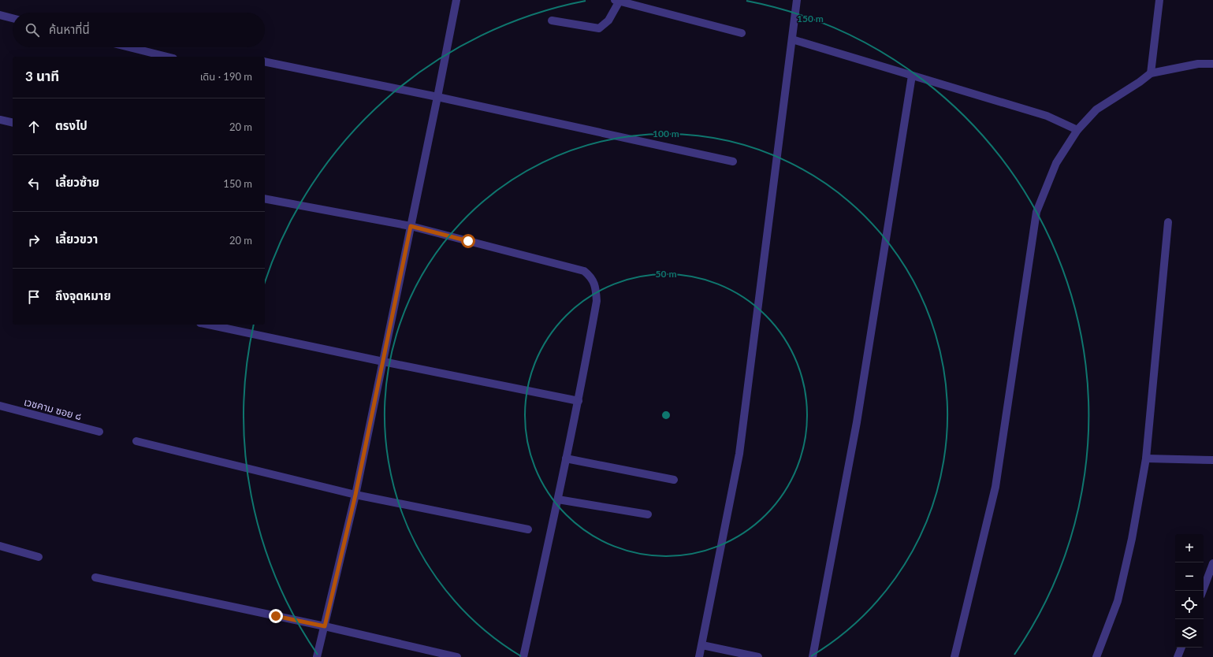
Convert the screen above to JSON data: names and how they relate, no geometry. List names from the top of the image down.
{
  "streets": {
    "street": ["เวชคาม ซอย ๘"]
  },
  "page": {
    "search": "ค้นหาที่นี่",
    "heading": ["3 นาที", "เดิน · 190 m"],
    "list": [
      ["ตรงไป", "20 m"],
      ["เลี้ยวซ้าย", "150 m"],
      ["เลี้ยวขวา", "20 m"],
      "ถึงจุดหมาย"
    ],
    "map_buttons": ["+", "−"]
  },
  "rings": ["150 m", "100 m", "50 m"]
}
